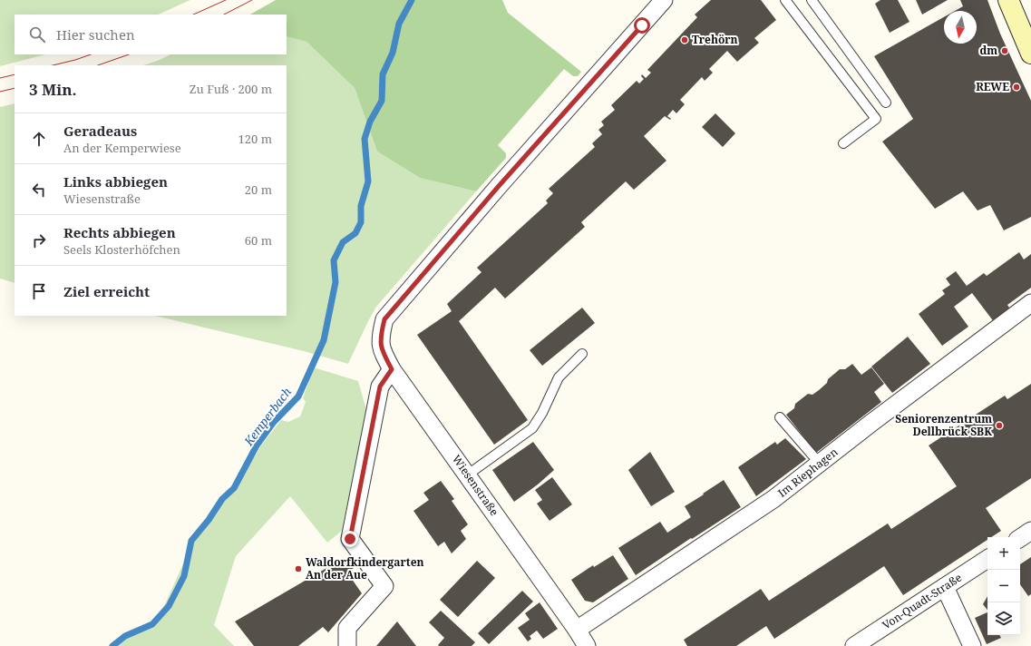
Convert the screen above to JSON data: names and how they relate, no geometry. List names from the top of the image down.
{
  "streets": {
    "street": ["Im Riephagen", "Wiesenstraße", "Von-Quadt-Straße"]
  },
  "crossings": [
    ["Im Riephagen", "Wiesenstraße"]
  ],
  "water": ["Kemperbach"],
  "places": [
    "Trehörn",
    "dm",
    "REWE",
    "Seniorenzentrum Dellbrück SBK",
    "Waldorfkindergarten An der Aue"
  ],
  "north": "bottom",
  "page": {
    "search": "Hier suchen",
    "heading": ["3 Min.", "Zu Fuß · 200 m"],
    "list": [
      ["Geradeaus", "An der Kemperwiese", "120 m"],
      ["Links abbiegen", "Wiesenstraße", "20 m"],
      ["Rechts abbiegen", "Seels Klosterhöfchen", "60 m"],
      "Ziel erreicht"
    ],
    "map_buttons": ["+", "−"]
  }
}
